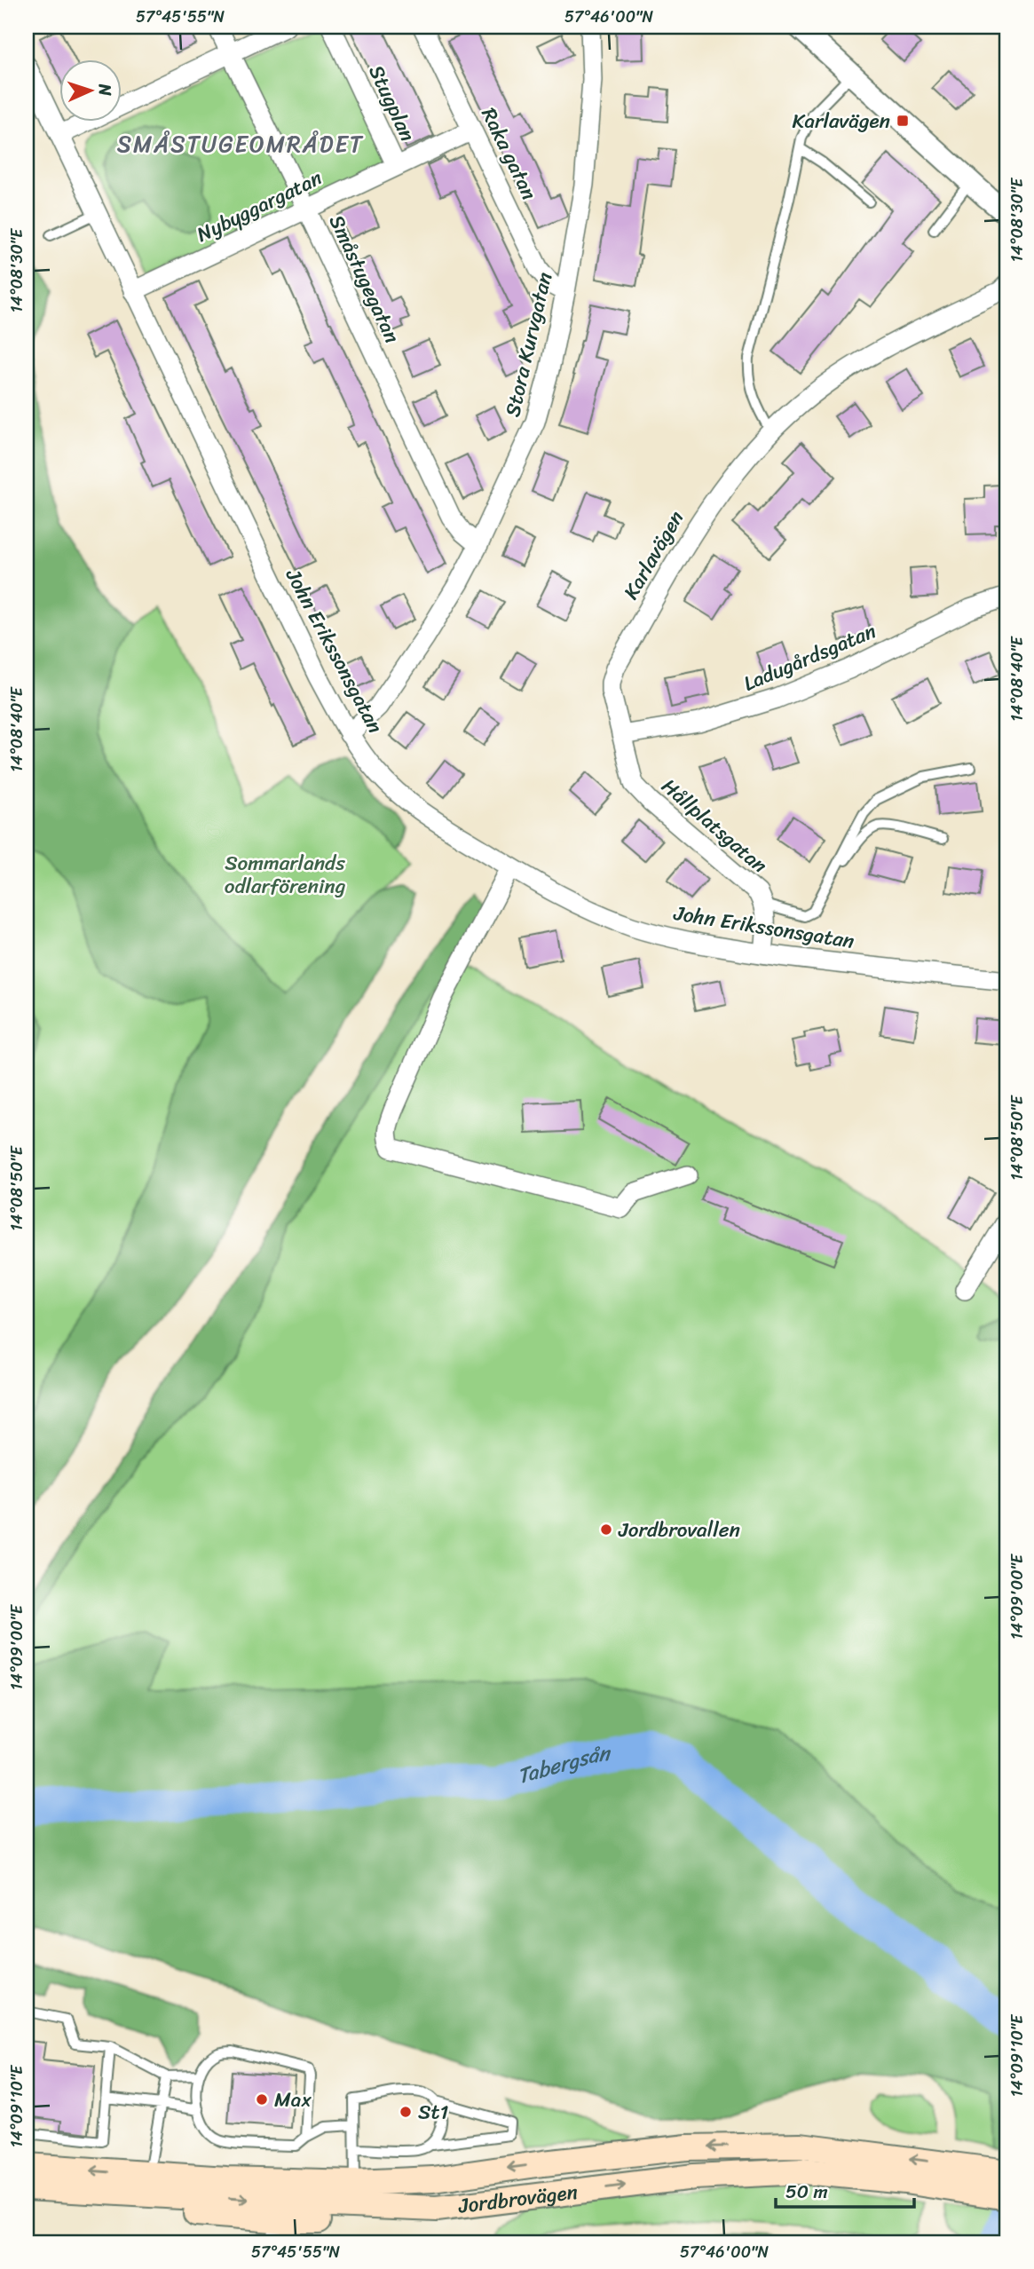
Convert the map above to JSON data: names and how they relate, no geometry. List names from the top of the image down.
{
  "streets": {
    "main road": ["Jordbrovägen"],
    "street": [
      "Stugplan",
      "Raka gatan",
      "Nybyggargatan",
      "Småstugegatan",
      "Stora Kurvgatan",
      "Karlavägen",
      "John Erikssonsgatan",
      "Ladugårdsgatan",
      "Hållplatsgatan"
    ]
  },
  "crossings": [
    ["Stugplan", "Nybyggargatan"],
    ["Raka gatan", "Nybyggargatan"],
    ["Raka gatan", "Stora Kurvgatan"],
    ["Nybyggargatan", "Småstugegatan"],
    ["Nybyggargatan", "John Erikssonsgatan"],
    ["Småstugegatan", "Stora Kurvgatan"],
    ["Stora Kurvgatan", "John Erikssonsgatan"],
    ["Karlavägen", "Ladugårdsgatan"],
    ["Karlavägen", "Hållplatsgatan"],
    ["John Erikssonsgatan", "Hållplatsgatan"],
    ["Ladugårdsgatan", "Hållplatsgatan"]
  ],
  "districts": ["SMÅSTUGEOMRÅDET"],
  "water": ["Tabergsån"],
  "parks": ["Sommarlands odlarförening"],
  "places": {
    "transit": ["Karlavägen"],
    "other": ["Jordbrovallen", "Max", "St1"]
  },
  "scale_bar": "50 m",
  "north": "right",
  "coordinates": [
    "57°45'55\"N",
    "57°46'00\"N",
    "14°08'30\"E",
    "14°08'40\"E",
    "14°08'50\"E",
    "14°09'00\"E",
    "14°09'10\"E"
  ]
}
